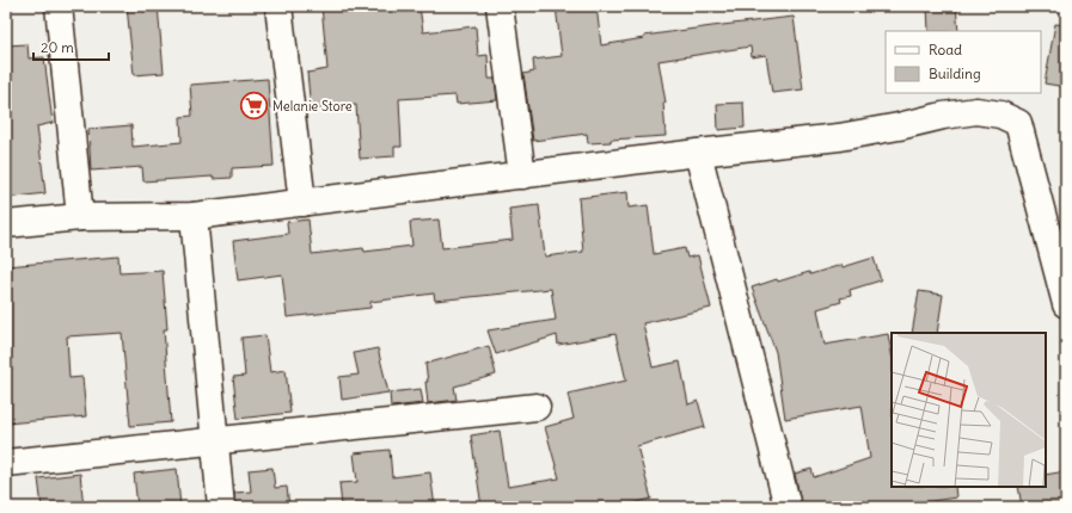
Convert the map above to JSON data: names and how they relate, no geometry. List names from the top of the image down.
{
  "places": {
    "supermarket": ["Melanie Store"]
  },
  "legend": ["Road", "Building"],
  "scale_bar": "20 m"
}
